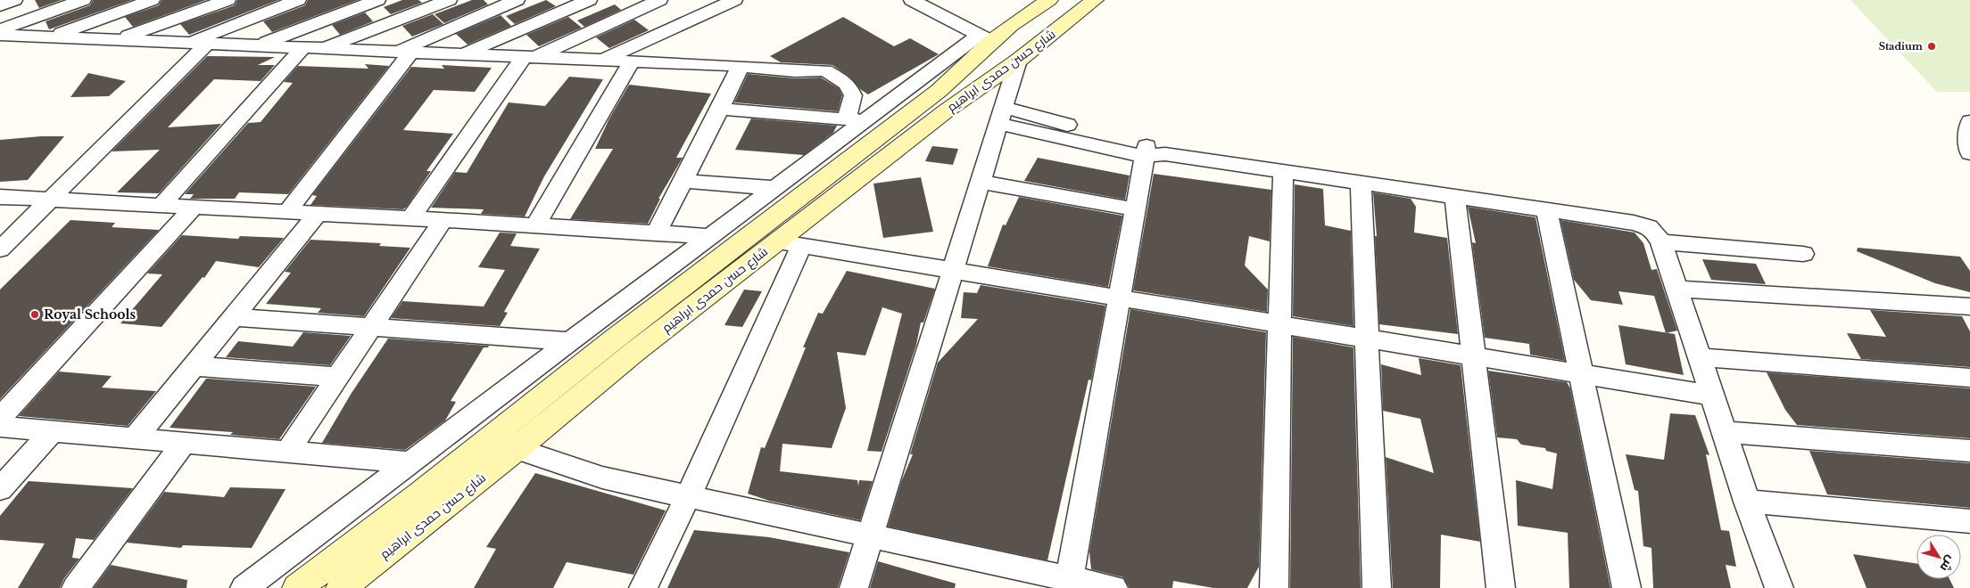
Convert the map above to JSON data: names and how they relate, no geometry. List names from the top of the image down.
{
  "streets": {
    "main road": ["شارع حسن حمدى ابراهيم"]
  },
  "places": ["Stadium", "Royal Schools"],
  "north": "bottom right"
}
